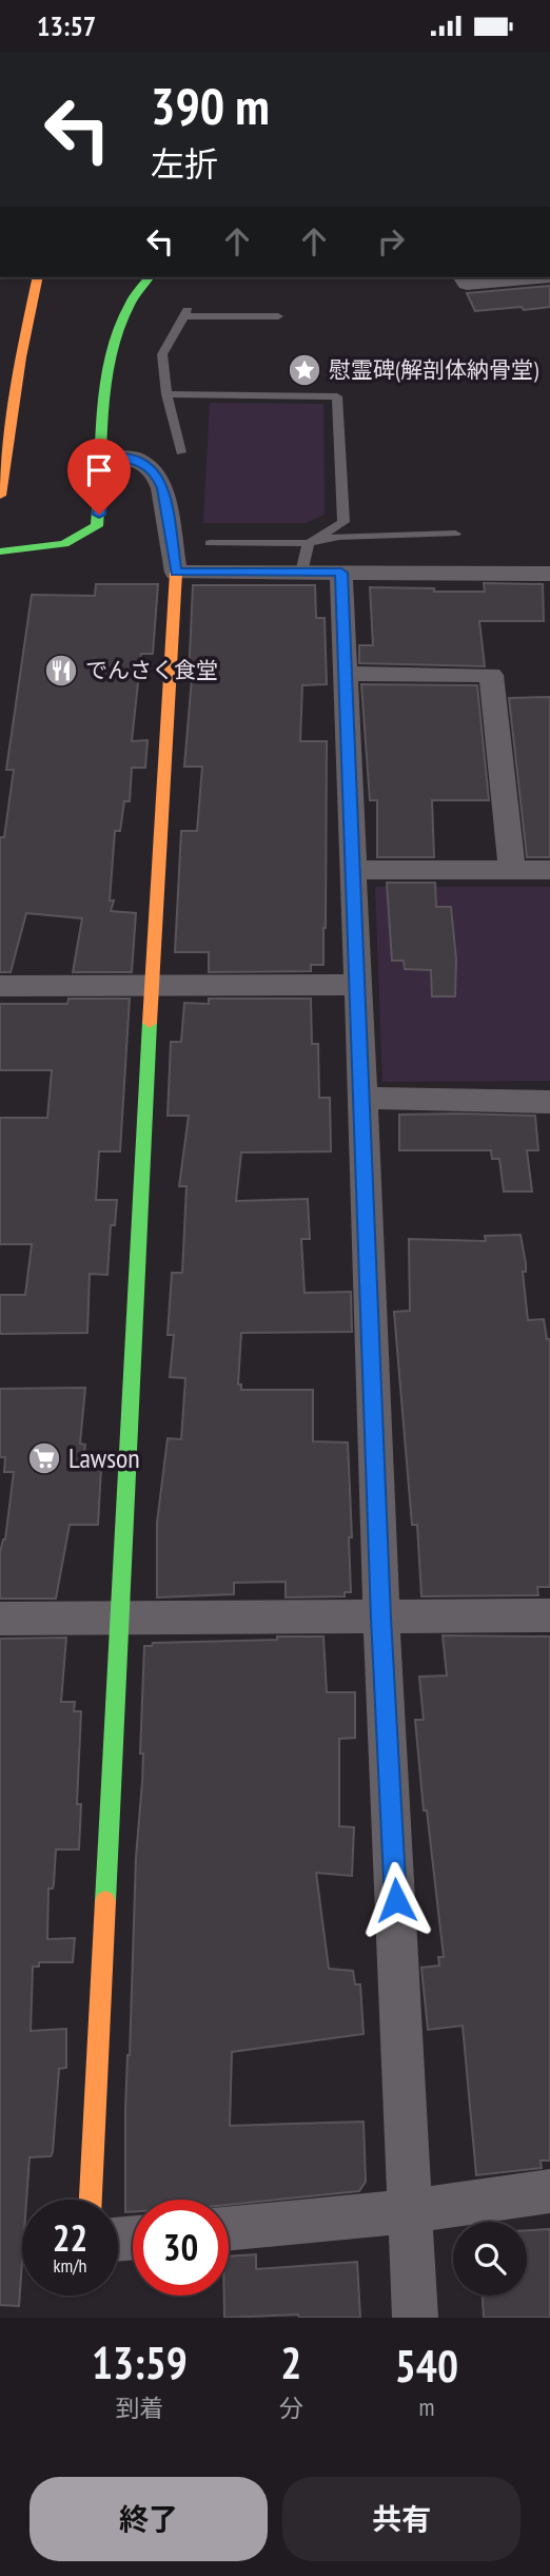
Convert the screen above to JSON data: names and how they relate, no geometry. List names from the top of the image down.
{
  "places": {
    "place": ["慰霊碑(解剖体納骨堂)"],
    "restaurant": ["でんさく食堂"],
    "supermarket": ["Lawson"]
  },
  "page": {
    "status": "13:57",
    "turn": ["390 m", "左折"],
    "speed": "22 km/h",
    "limit": "30",
    "eta": [
      "13:59",
      "到着",
      "2",
      "分",
      "540",
      "m"
    ],
    "buttons": ["終了", "共有"]
  }
}
